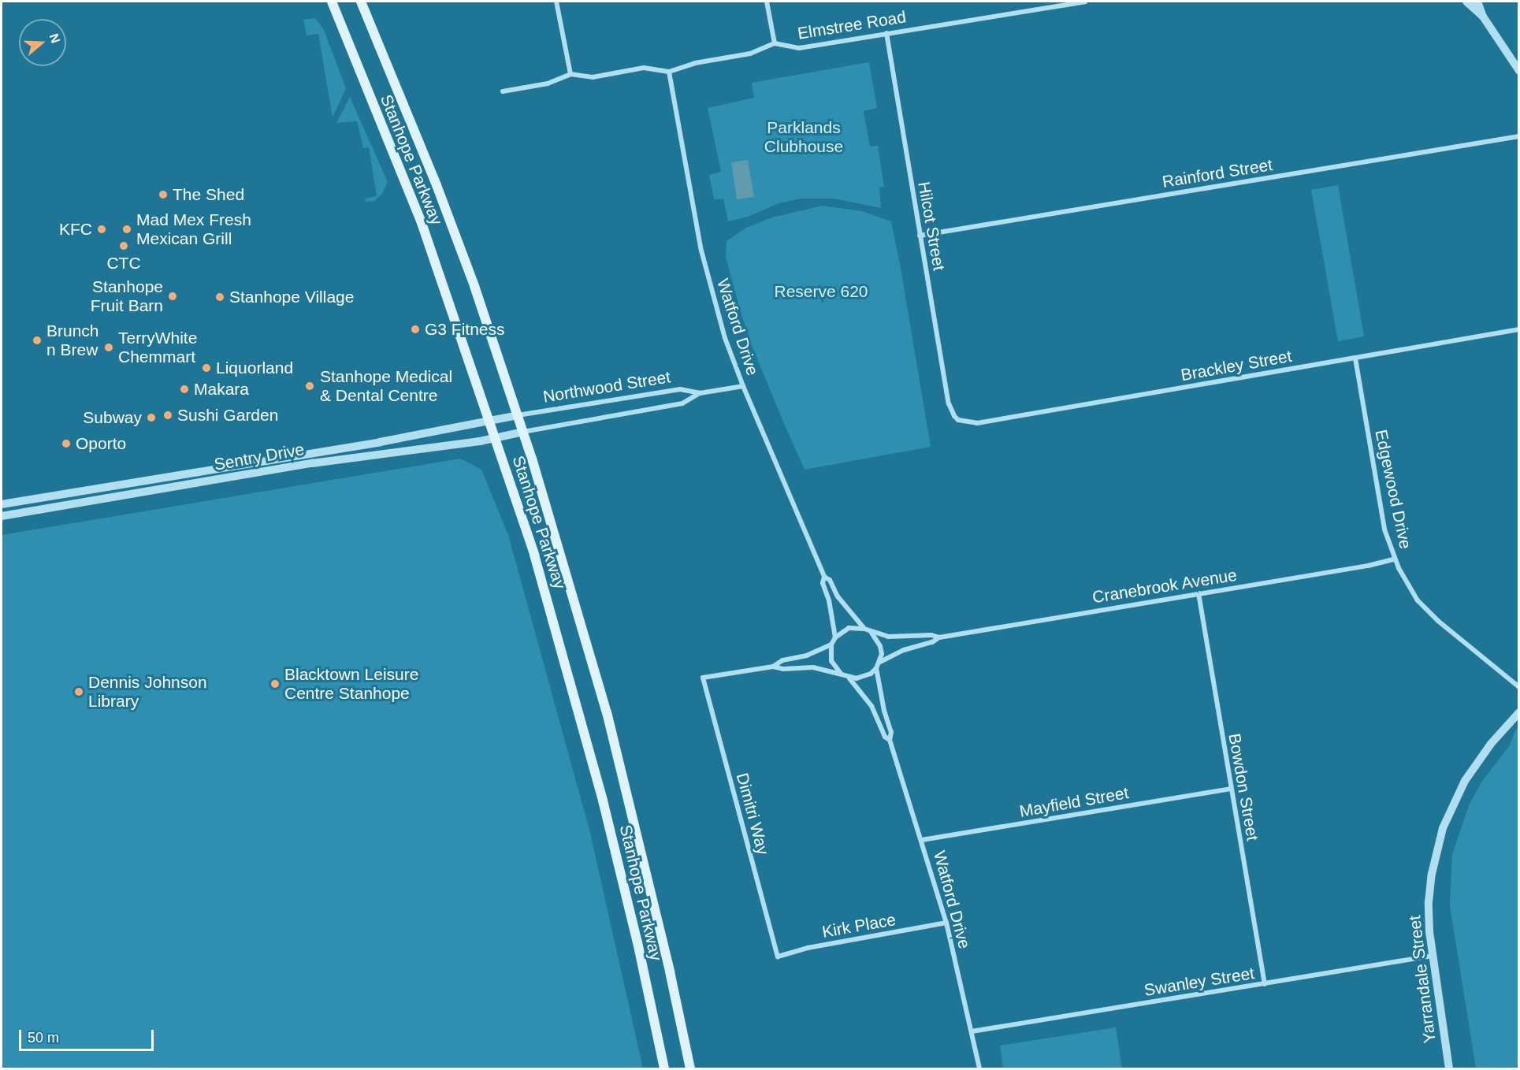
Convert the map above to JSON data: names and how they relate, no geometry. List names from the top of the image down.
{
  "streets": {
    "main road": ["Stanhope Parkway"],
    "street": [
      "Elmstree Road",
      "Rainford Street",
      "Hilcot Street",
      "Watford Drive",
      "Brackley Street",
      "Northwood Street",
      "Sentry Drive",
      "Edgewood Drive",
      "Cranebrook Avenue",
      "Bowdon Street",
      "Mayfield Street",
      "Dimitri Way",
      "Kirk Place",
      "Yarrandale Street",
      "Swanley Street"
    ]
  },
  "crossings": [
    ["Elmstree Road", "Hilcot Street"],
    ["Elmstree Road", "Watford Drive"],
    ["Stanhope Parkway", "Northwood Street"],
    ["Stanhope Parkway", "Sentry Drive"],
    ["Rainford Street", "Hilcot Street"],
    ["Hilcot Street", "Brackley Street"],
    ["Watford Drive", "Northwood Street"],
    ["Watford Drive", "Cranebrook Avenue"],
    ["Watford Drive", "Mayfield Street"],
    ["Watford Drive", "Kirk Place"],
    ["Watford Drive", "Swanley Street"],
    ["Brackley Street", "Edgewood Drive"],
    ["Northwood Street", "Sentry Drive"],
    ["Edgewood Drive", "Cranebrook Avenue"],
    ["Cranebrook Avenue", "Bowdon Street"],
    ["Bowdon Street", "Mayfield Street"],
    ["Bowdon Street", "Swanley Street"],
    ["Dimitri Way", "Kirk Place"],
    ["Yarrandale Street", "Swanley Street"]
  ],
  "parks": ["Parklands Clubhouse", "Reserve 620"],
  "places": [
    "The Shed",
    "KFC",
    "Mad Mex Fresh Mexican Grill",
    "CTC",
    "Stanhope Fruit Barn",
    "Stanhope Village",
    "G3 Fitness",
    "Brunch n Brew",
    "TerryWhite Chemmart",
    "Liquorland",
    "Stanhope Medical & Dental Centre",
    "Makara",
    "Sushi Garden",
    "Subway",
    "Oporto",
    "Blacktown Leisure Centre Stanhope",
    "Dennis Johnson Library"
  ],
  "scale_bar": "50 m",
  "north": "right"
}
